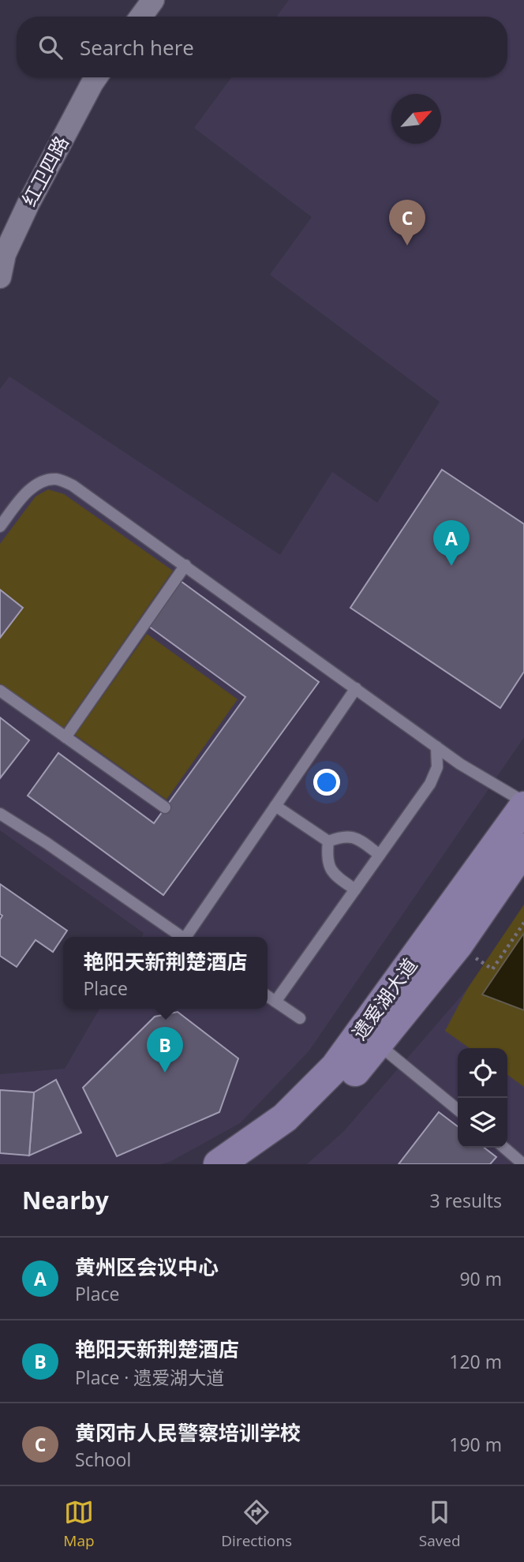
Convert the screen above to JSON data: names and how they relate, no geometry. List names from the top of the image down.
{
  "streets": {
    "main road": ["遗爱湖大道"],
    "street": ["红卫四路"]
  },
  "north": "top right",
  "page": {
    "search": "Search here",
    "pins": ["C", "A", "B"],
    "popup": ["艳阳天新荆楚酒店", "Place"],
    "heading": ["Nearby", "3 results"],
    "list": [
      {
        "mark": "A",
        "name": "黄州区会议中心",
        "note": "Place",
        "value": "90 m"
      },
      {
        "mark": "B",
        "name": "艳阳天新荆楚酒店",
        "note": "Place · 遗爱湖大道",
        "value": "120 m"
      },
      {
        "mark": "C",
        "name": "黄冈市人民警察培训学校",
        "note": "School",
        "value": "190 m"
      }
    ],
    "nav": ["Map", "Directions", "Saved"]
  }
}
